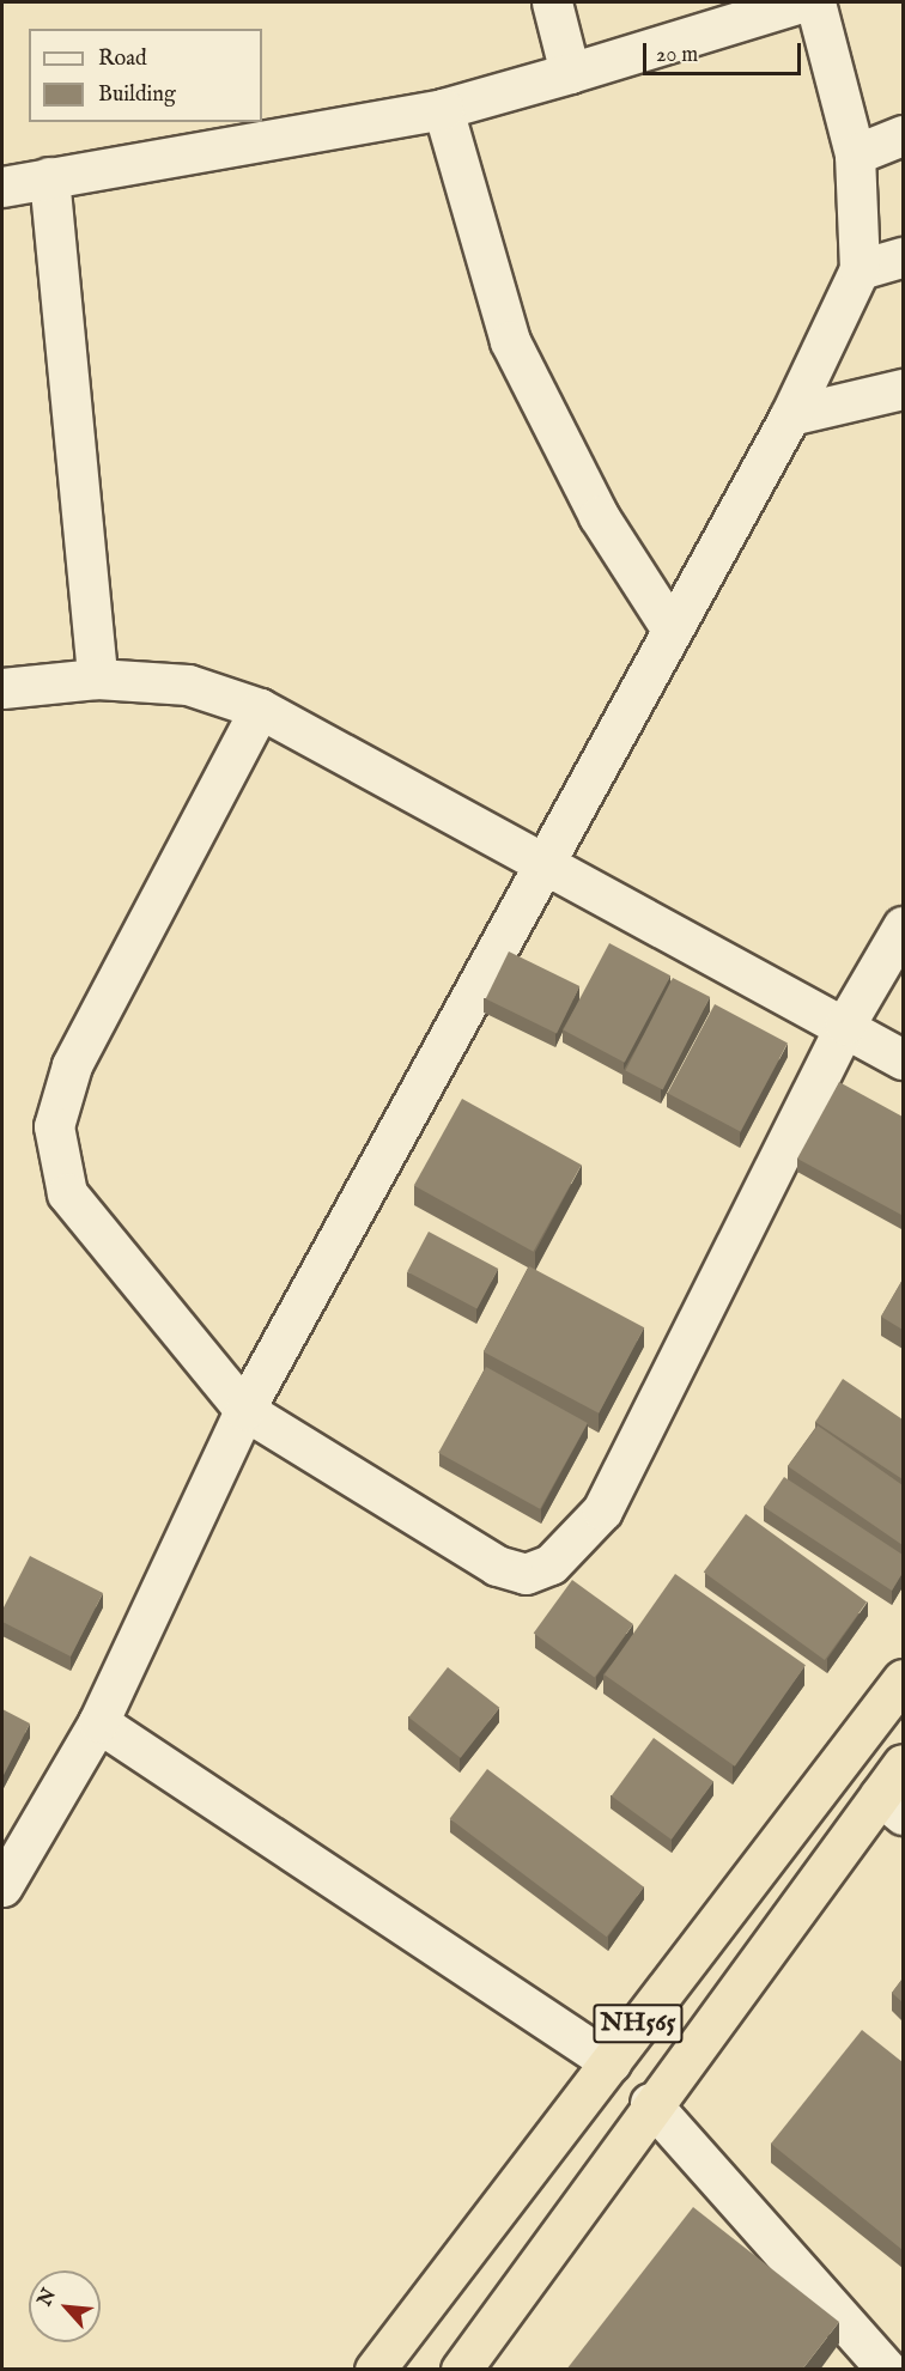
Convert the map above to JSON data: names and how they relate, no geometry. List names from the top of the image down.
{
  "streets": {
    "highway": ["NH565"]
  },
  "legend": ["Road", "Building"],
  "scale_bar": "20 m",
  "north": "top left"
}
